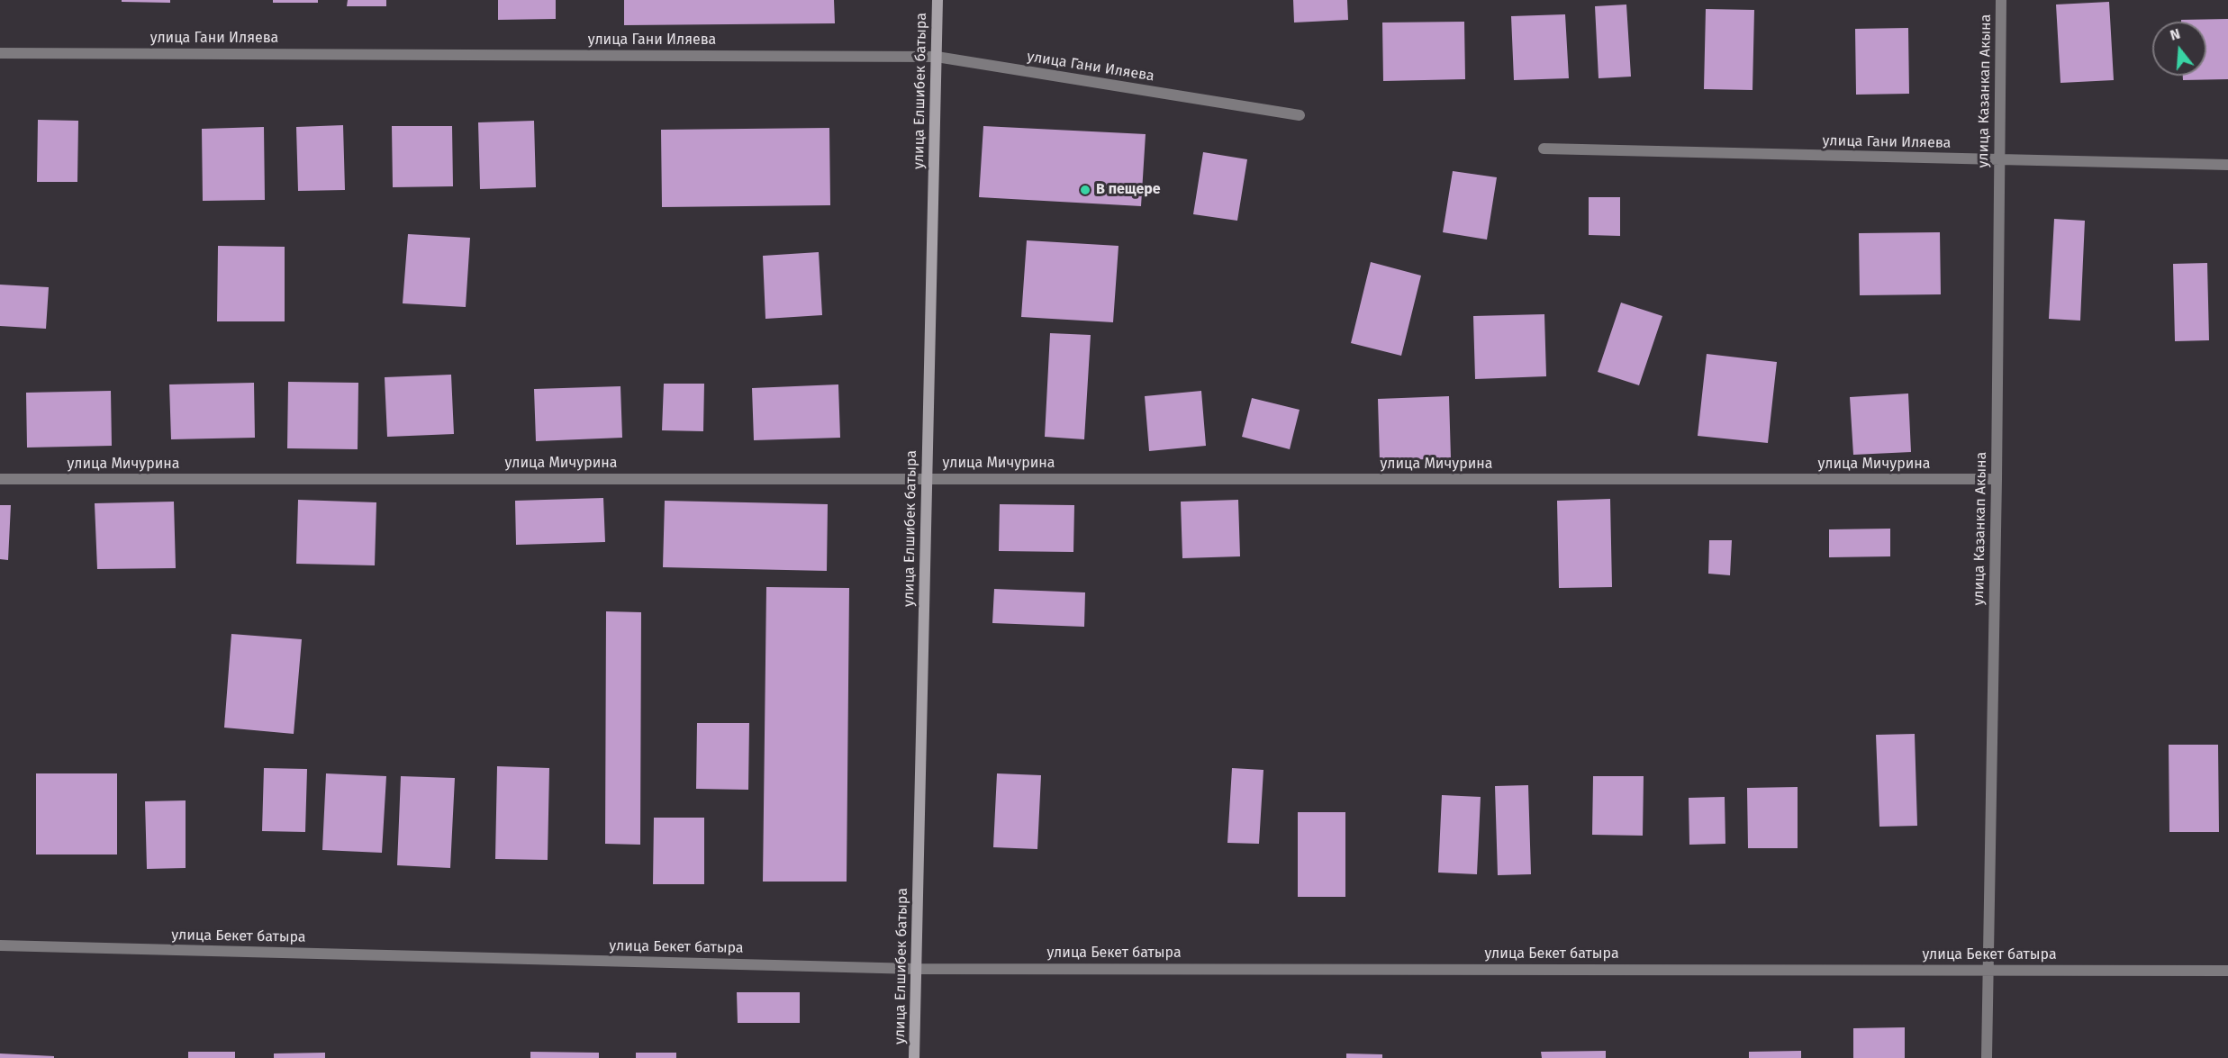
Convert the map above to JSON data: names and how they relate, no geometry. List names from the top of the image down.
{
  "streets": {
    "main road": ["улица Елшибек батыра"],
    "street": [
      "улица Гани Иляева",
      "улица Казанкап Акына",
      "улица Мичурина",
      "улица Бекет батыра"
    ]
  },
  "crossings": [
    ["улица Гани Иляева", "улица Елшибек батыра"],
    ["улица Гани Иляева", "улица Казанкап Акына"],
    ["улица Елшибек батыра", "улица Мичурина"],
    ["улица Елшибек батыра", "улица Бекет батыра"],
    ["улица Казанкап Акына", "улица Мичурина"],
    ["улица Казанкап Акына", "улица Бекет батыра"]
  ],
  "places": ["В пещере"],
  "north": "top"
}
